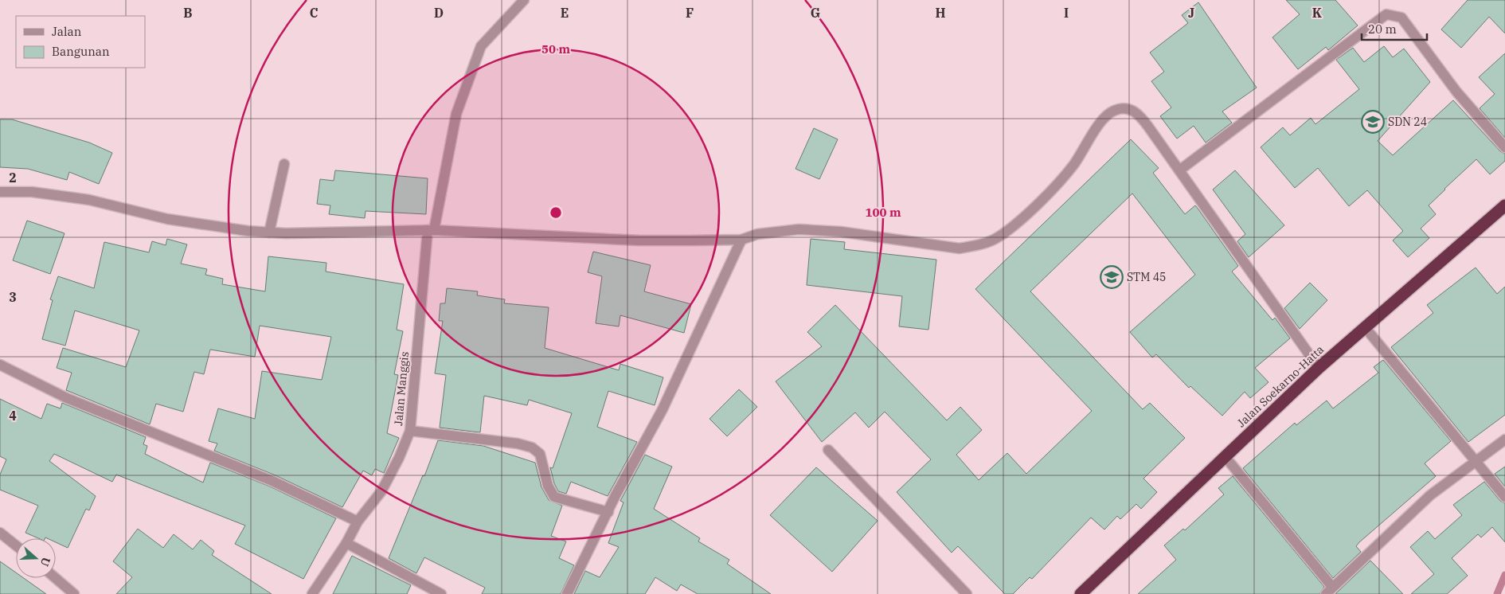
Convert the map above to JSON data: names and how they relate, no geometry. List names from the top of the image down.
{
  "streets": {
    "highway": ["Jalan Soekarno-Hatta"],
    "street": ["Jalan Manggis"]
  },
  "places": {
    "school or university": ["SDN 24", "STM 45"]
  },
  "legend": ["Jalan", "Bangunan"],
  "scale_bar": "20 m",
  "north": "right",
  "grid": {
    "columns": [
      "B",
      "C",
      "D",
      "E",
      "F",
      "G",
      "H",
      "I",
      "J",
      "K"
    ],
    "rows": ["2", "3", "4"]
  },
  "rings": ["50 m", "100 m"]
}
